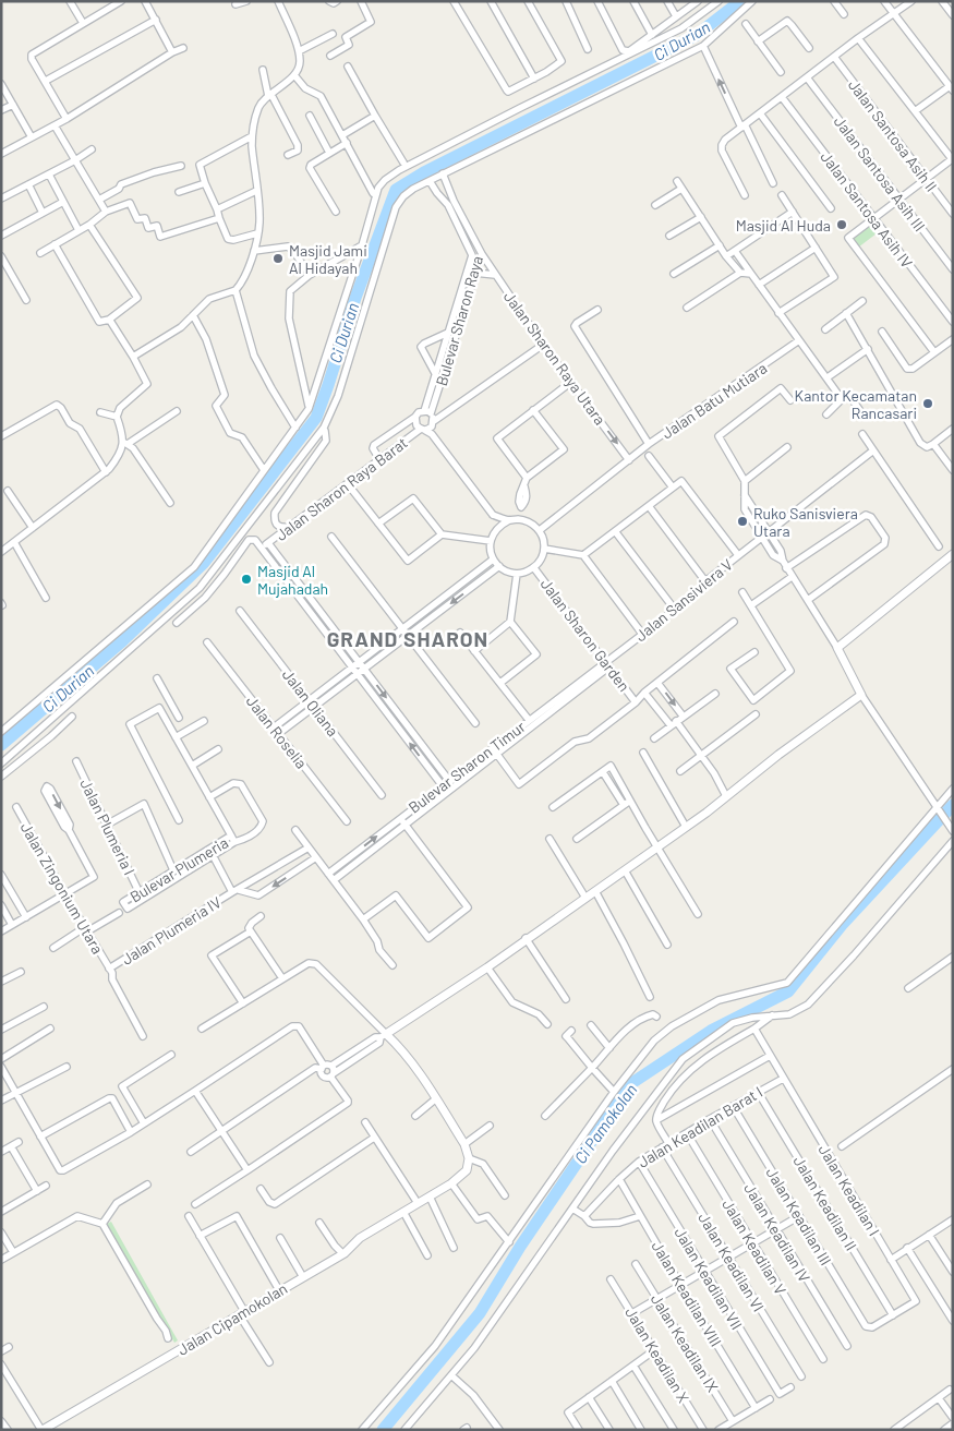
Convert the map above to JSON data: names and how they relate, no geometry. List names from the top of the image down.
{
  "streets": {
    "street": [
      "Jalan Santosa Asih II",
      "Jalan Santosa Asih III",
      "Jalan Santosa Asih IV",
      "Bulevar Sharon Raya",
      "Jalan Sharon Raya Utara",
      "Jalan Batu Mutiara",
      "Jalan Sharon Raya Barat",
      "Jalan Sansiviera V",
      "Jalan Sharon Garden",
      "Jalan Oliana",
      "Jalan Roselia",
      "Bulevar Sharon Timur",
      "Jalan Plumeria I",
      "Bulevar Plumeria",
      "Jalan Zingonium Utara",
      "Jalan Plumeria IV",
      "Jalan Keadilan Barat I",
      "Jalan Keadilan I",
      "Jalan Keadilan II",
      "Jalan Keadilan III",
      "Jalan Keadilan IV",
      "Jalan Keadilan V",
      "Jalan Keadilan VI",
      "Jalan Keadilan VII",
      "Jalan Keadilan VIII",
      "Jalan Cipamokolan",
      "Jalan Keadilan IX",
      "Jalan Keadilan X"
    ]
  },
  "crossings": [
    ["Bulevar Sharon Raya", "Jalan Sharon Raya Utara"],
    ["Bulevar Sharon Raya", "Jalan Sharon Raya Barat"],
    ["Jalan Sharon Raya Utara", "Jalan Batu Mutiara"],
    ["Jalan Batu Mutiara", "Jalan Sharon Garden"],
    ["Jalan Sansiviera V", "Jalan Sharon Garden"],
    ["Jalan Sansiviera V", "Bulevar Sharon Timur"],
    ["Jalan Sharon Garden", "Bulevar Sharon Timur"],
    ["Jalan Plumeria I", "Bulevar Plumeria"],
    ["Bulevar Plumeria", "Jalan Plumeria IV"],
    ["Jalan Zingonium Utara", "Jalan Plumeria IV"],
    ["Jalan Keadilan Barat I", "Jalan Keadilan I"],
    ["Jalan Keadilan Barat I", "Jalan Keadilan II"],
    ["Jalan Keadilan Barat I", "Jalan Keadilan III"],
    ["Jalan Keadilan Barat I", "Jalan Keadilan IV"],
    ["Jalan Keadilan Barat I", "Jalan Keadilan V"],
    ["Jalan Keadilan Barat I", "Jalan Keadilan VI"],
    ["Jalan Keadilan Barat I", "Jalan Keadilan VII"],
    ["Jalan Keadilan Barat I", "Jalan Keadilan VIII"],
    ["Jalan Keadilan I", "Jalan Keadilan II"],
    ["Jalan Keadilan I", "Jalan Keadilan III"],
    ["Jalan Keadilan II", "Jalan Keadilan III"]
  ],
  "one_way": ["Jalan Sharon Raya Utara"],
  "districts": ["GRAND SHARON"],
  "water": ["Ci Durian", "Ci Pamokolan"],
  "places": [
    "Masjid Al Huda",
    "Masjid Jami Al Hidayah",
    "Kantor Kecamatan Rancasari",
    "Ruko Sanisviera Utara",
    "Masjid Al Mujahadah"
  ]
}
